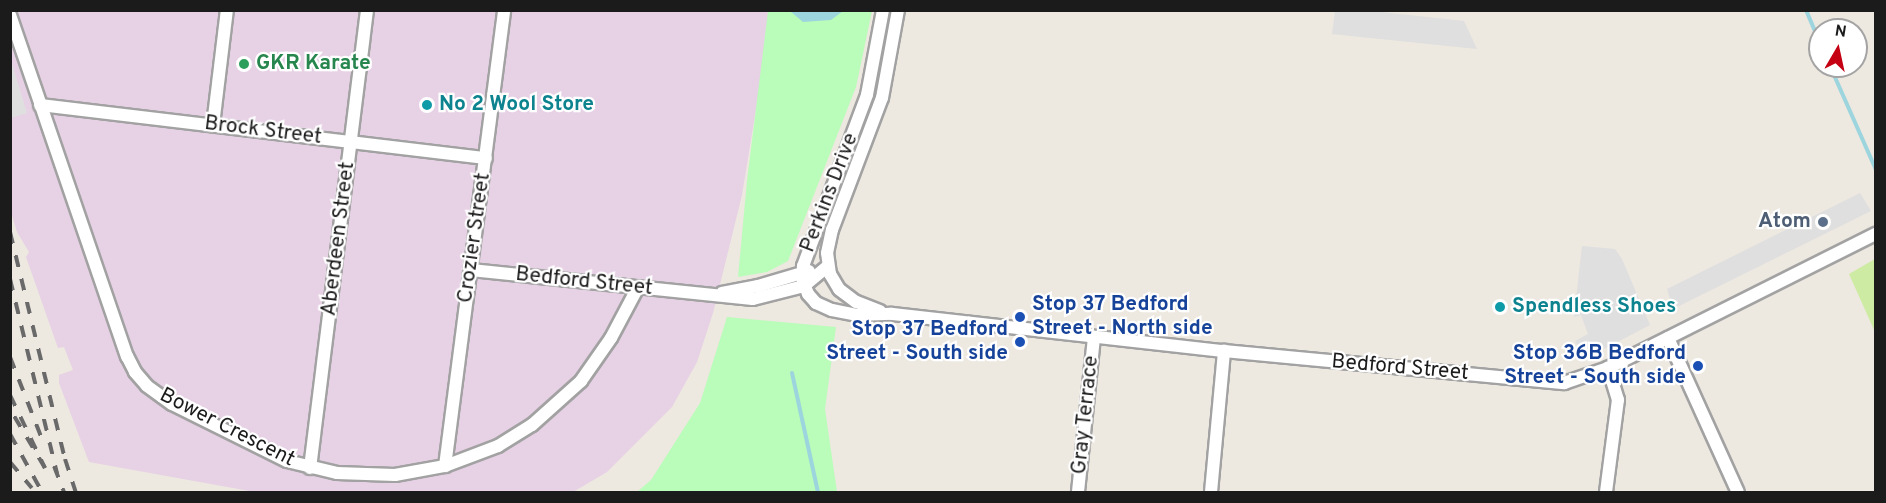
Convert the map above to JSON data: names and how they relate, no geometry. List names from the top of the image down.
{
  "streets": {
    "street": [
      "Brock Street",
      "Perkins Drive",
      "Crozier Street",
      "Aberdeen Street",
      "Bedford Street",
      "Gray Terrace",
      "Bower Crescent"
    ]
  },
  "crossings": [
    ["Brock Street", "Crozier Street"],
    ["Brock Street", "Aberdeen Street"],
    ["Brock Street", "Bower Crescent"],
    ["Perkins Drive", "Bedford Street"],
    ["Crozier Street", "Bedford Street"],
    ["Crozier Street", "Bower Crescent"],
    ["Aberdeen Street", "Bower Crescent"],
    ["Bedford Street", "Gray Terrace"],
    ["Bedford Street", "Bower Crescent"]
  ],
  "places": [
    "GKR Karate",
    "No 2 Wool Store",
    "Atom",
    "Spendless Shoes",
    "Stop 37 Bedford Street - North side",
    "Stop 37 Bedford Street - South side",
    "Stop 36B Bedford Street - South side"
  ],
  "north": "top"
}
